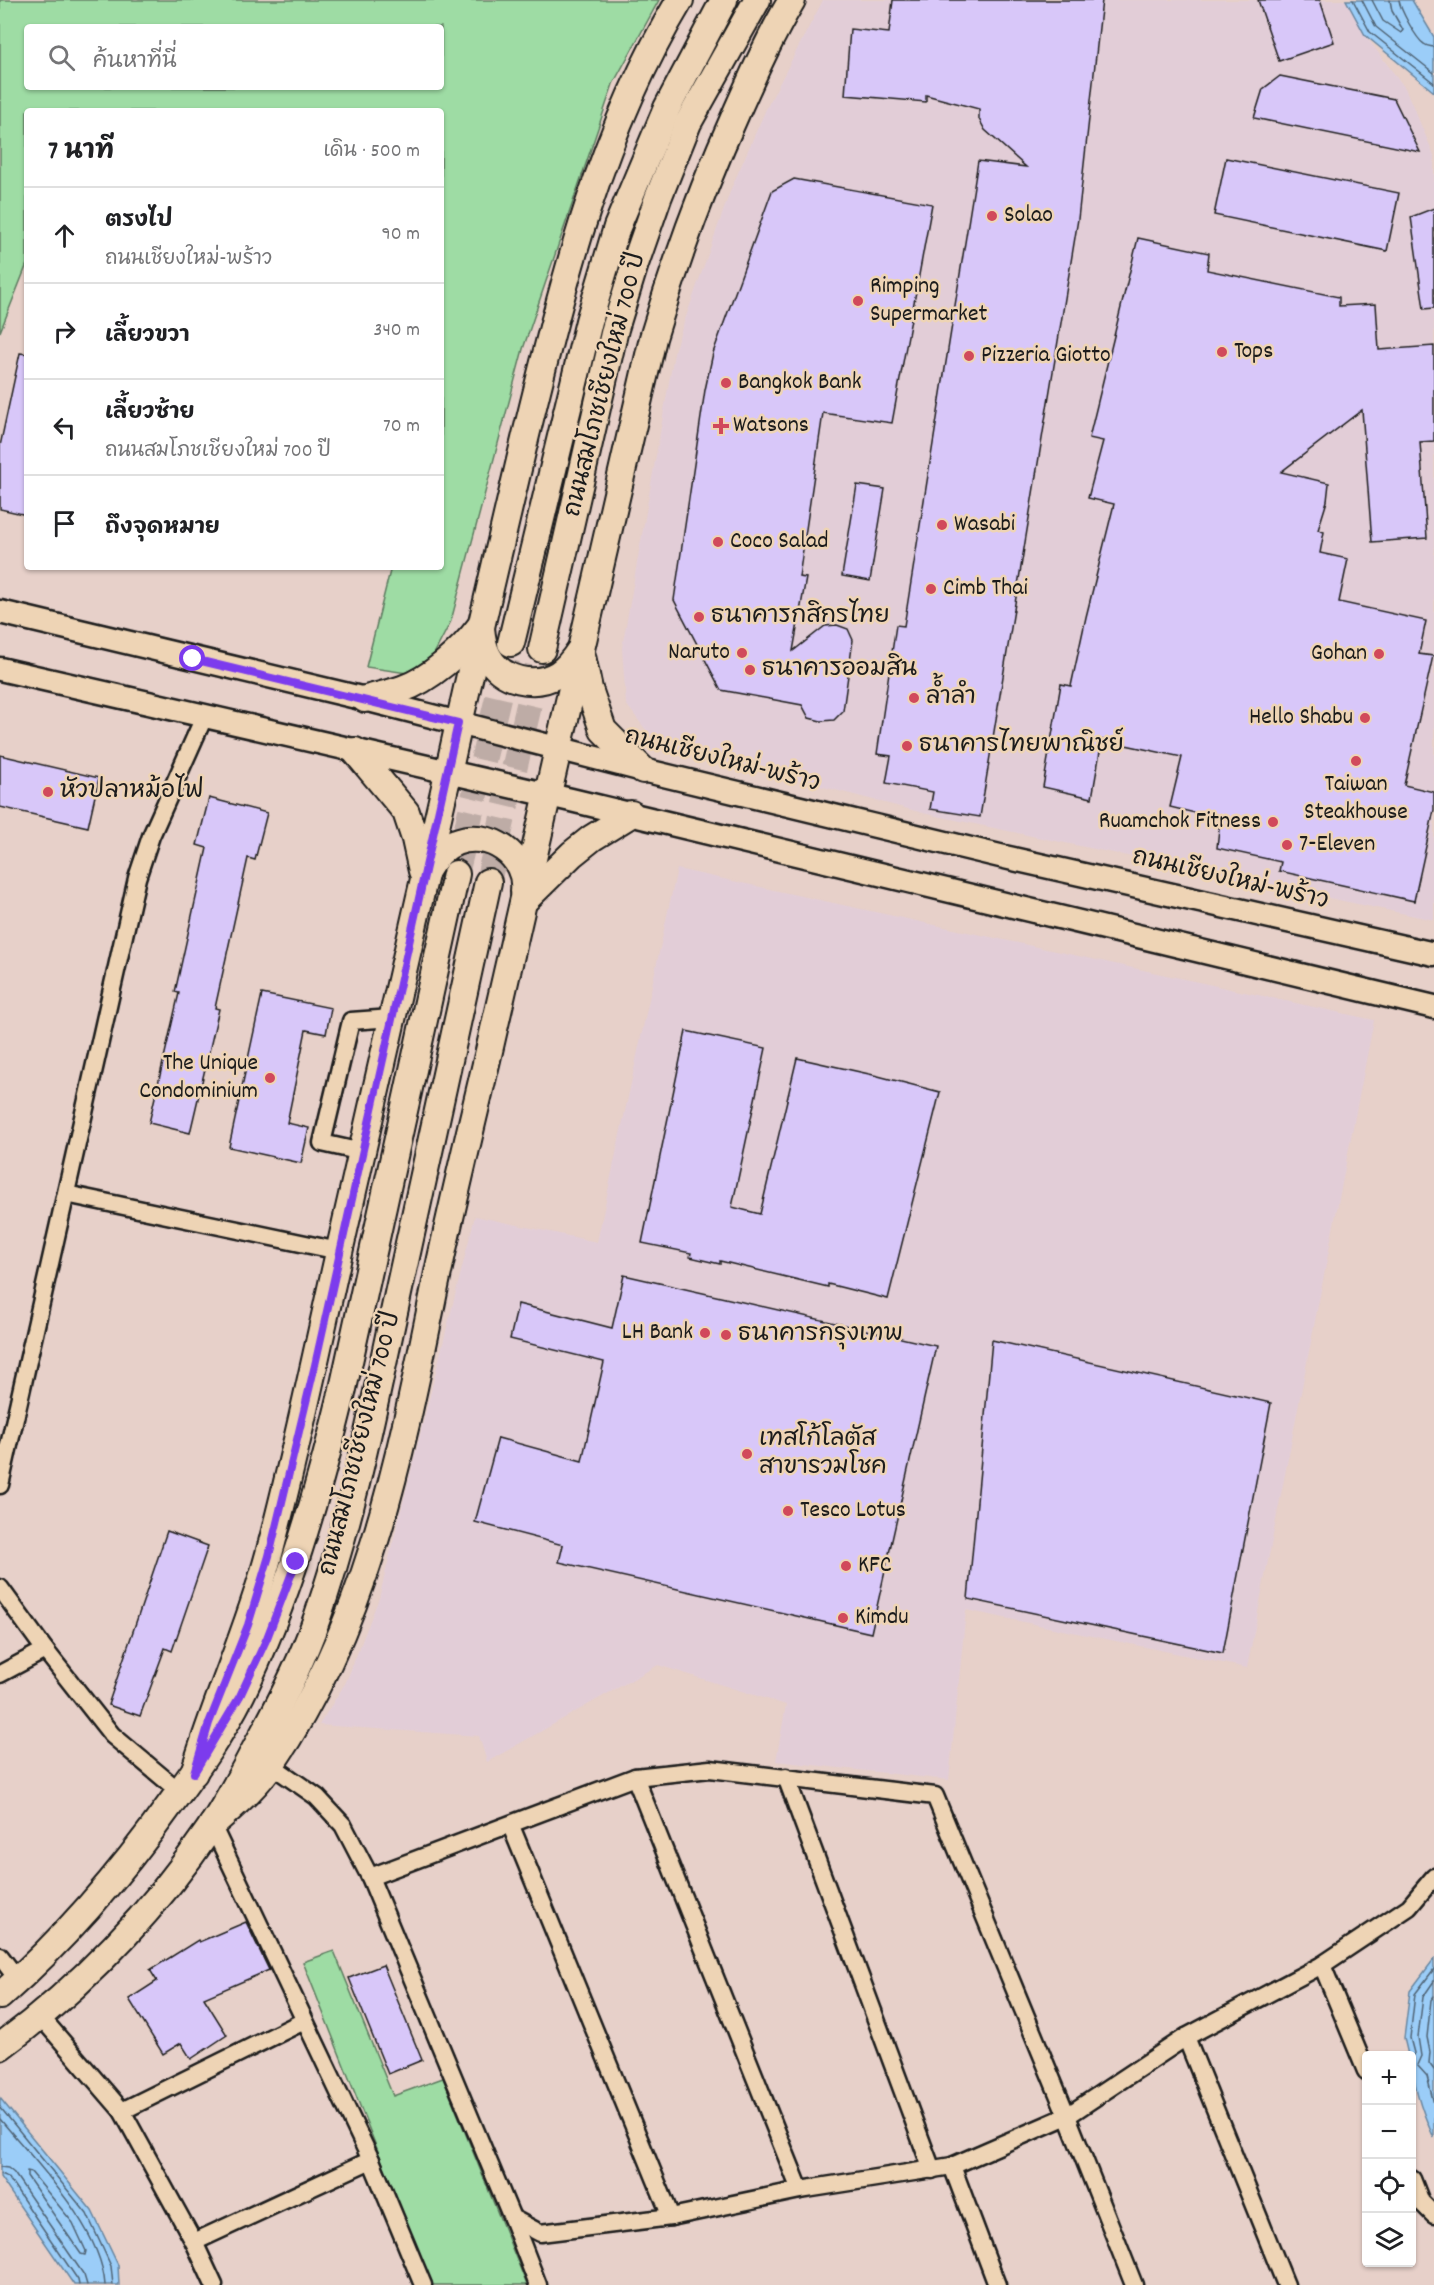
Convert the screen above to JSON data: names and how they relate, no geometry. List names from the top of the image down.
{
  "streets": {
    "main road": ["ถนนสมโภชเชียงใหม่ 700 ปี", "ถนนเชียงใหม่-พร้าว"]
  },
  "places": {
    "other": [
      "Solao",
      "Rimping Supermarket",
      "Tops",
      "Pizzeria Giotto",
      "Bangkok Bank",
      "Wasabi",
      "Coco Salad",
      "Cimb Thai",
      "ธนาคารกสิกรไทย",
      "Naruto",
      "Gohan",
      "ธนาคารออมสิน",
      "ล้ำลำ",
      "Hello Shabu",
      "ธนาคารไทยพาณิชย์",
      "Taiwan Steakhouse",
      "หัวปลาหม้อไฟ",
      "Ruamchok Fitness",
      "7-Eleven",
      "The Unique Condominium",
      "LH Bank",
      "ธนาคารกรุงเทพ",
      "เทสโก้โลตัส สาขารวมโชค",
      "Tesco Lotus",
      "KFC",
      "Kimdu"
    ],
    "health": ["Watsons"]
  },
  "page": {
    "search": "ค้นหาที่นี่",
    "heading": ["7 นาที", "เดิน · 500 m"],
    "list": [
      ["ตรงไป", "ถนนเชียงใหม่-พร้าว", "90 m"],
      ["เลี้ยวขวา", "340 m"],
      ["เลี้ยวซ้าย", "ถนนสมโภชเชียงใหม่ 700 ปี", "70 m"],
      "ถึงจุดหมาย"
    ],
    "map_buttons": ["+", "−"]
  }
}
